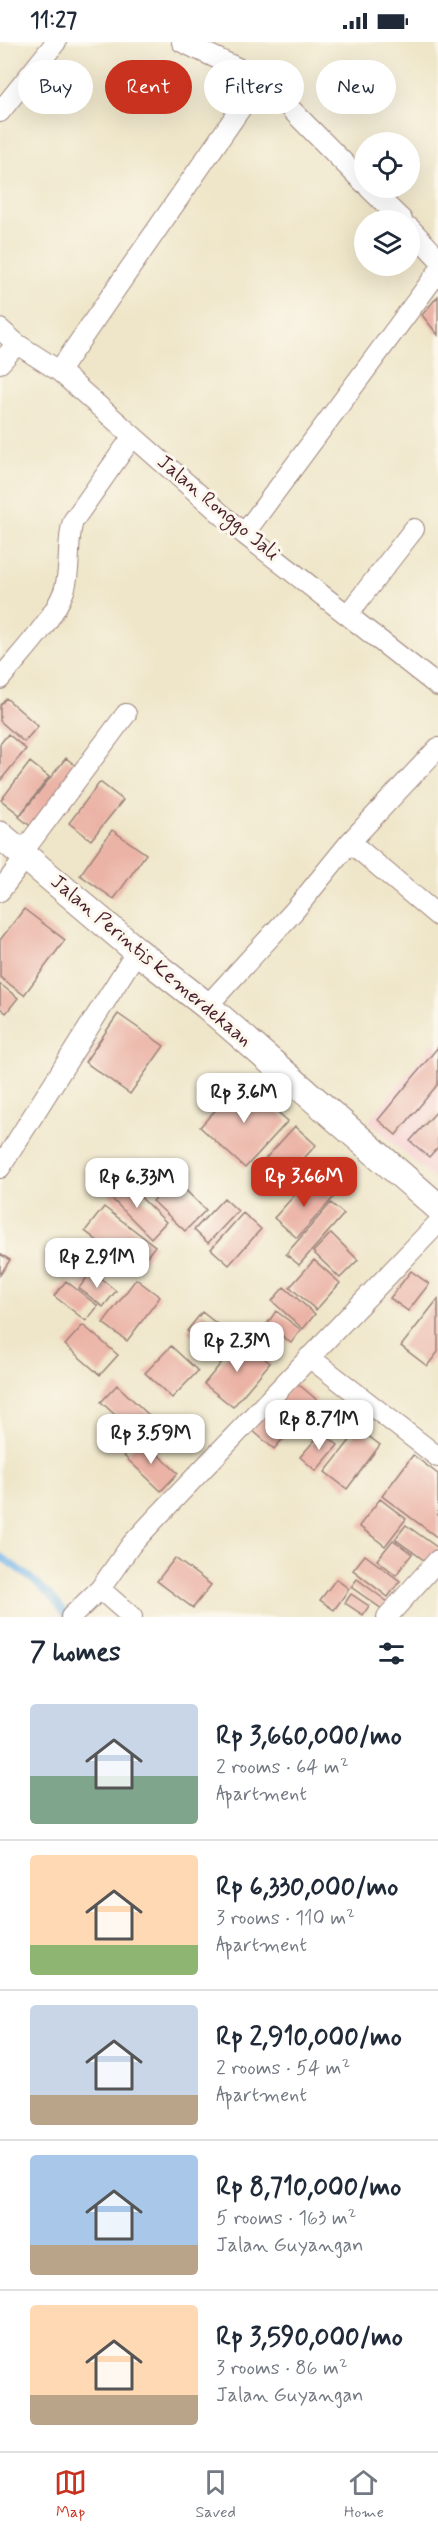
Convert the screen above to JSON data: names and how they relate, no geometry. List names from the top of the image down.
{
  "streets": {
    "main road": ["Jalan Perintis Kemerdekaan"],
    "street": ["Jalan Ronggo Jali"]
  },
  "page": {
    "status": "11:27",
    "chip": [
      "Buy",
      "Rent",
      "Filters",
      "New"
    ],
    "price": [
      "Rp 3.6M",
      "Rp 3.66M",
      "Rp 6.33M",
      "Rp 2.91M",
      "Rp 2.3M",
      "Rp 8.71M",
      "Rp 3.59M"
    ],
    "heading": "7 homes",
    "list": [
      {
        "name": "Rp 3,660,000/mo",
        "note": "2 rooms · 64 m² · Apartment"
      },
      {
        "name": "Rp 6,330,000/mo",
        "note": "3 rooms · 110 m² · Apartment"
      },
      {
        "name": "Rp 2,910,000/mo",
        "note": "2 rooms · 54 m² · Apartment"
      },
      {
        "name": "Rp 8,710,000/mo",
        "note": "5 rooms · 163 m² · Jalan Guyangan"
      },
      {
        "name": "Rp 3,590,000/mo",
        "note": "3 rooms · 86 m² · Jalan Guyangan"
      }
    ],
    "tabs": ["Map", "Saved", "Home"]
  }
}
